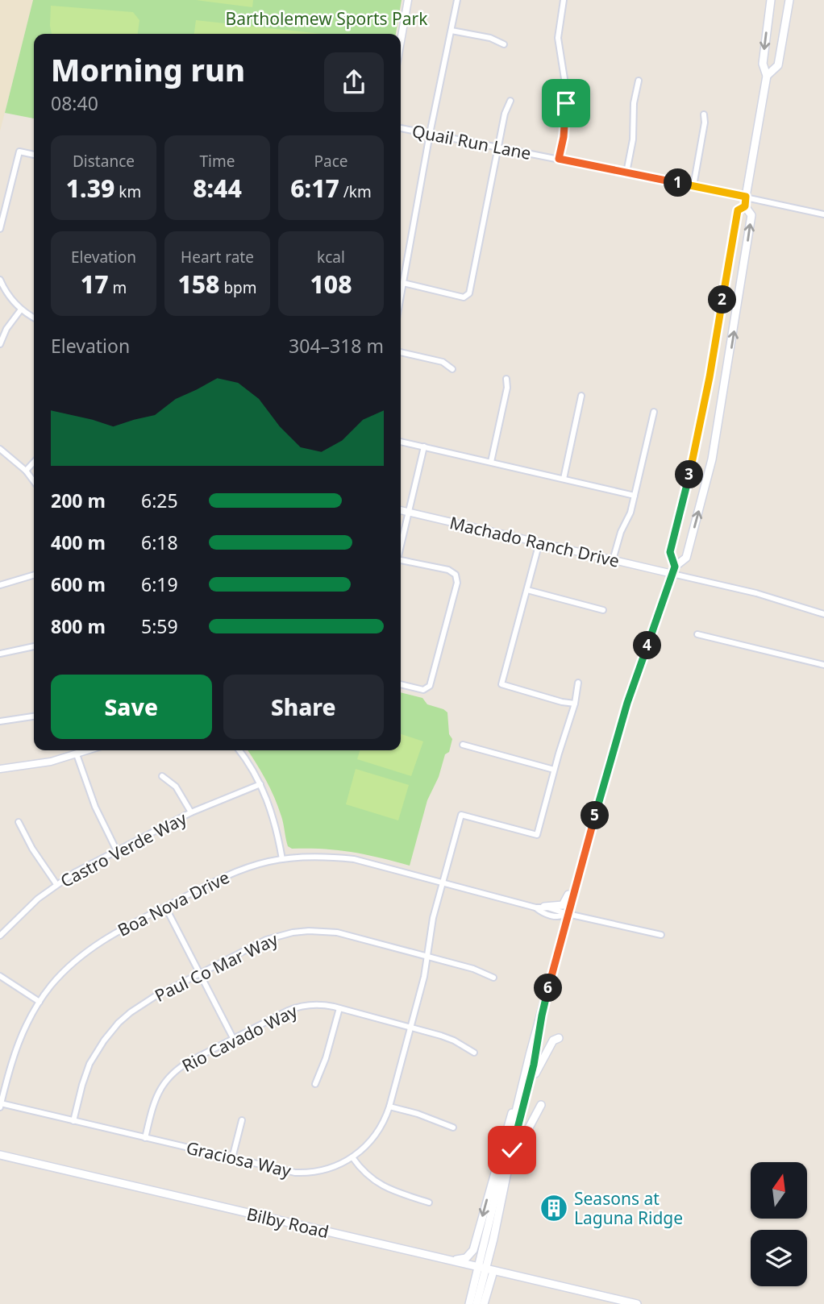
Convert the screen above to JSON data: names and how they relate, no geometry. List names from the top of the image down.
{
  "streets": {
    "main road": ["Bilby Road"],
    "street": [
      "Quail Run Lane",
      "Machado Ranch Drive",
      "Castro Verde Way",
      "Boa Nova Drive",
      "Paul Co Mar Way",
      "Rio Cavado Way",
      "Graciosa Way"
    ]
  },
  "crossings": [
    ["Boa Nova Drive", "Graciosa Way"],
    ["Paul Co Mar Way", "Graciosa Way"],
    ["Rio Cavado Way", "Graciosa Way"]
  ],
  "parks": ["Bartholemew Sports Park"],
  "places": {
    "building": ["Seasons at Laguna Ridge"]
  },
  "north": "top",
  "page": {
    "heading": ["Morning run", "08:40"],
    "stats": [
      ["Distance", "1.39 km"],
      ["Time", "8:44"],
      ["Pace", "6:17 /km"],
      ["Elevation", "17 m"],
      ["Heart rate", "158 bpm"],
      ["kcal", "108"]
    ],
    "pins": [
      "1",
      "2",
      "3",
      "4",
      "5",
      "6"
    ],
    "chart": ["Elevation", "304–318 m"],
    "list": [
      {
        "name": "200 m",
        "note": "6:25"
      },
      {
        "name": "400 m",
        "note": "6:18"
      },
      {
        "name": "600 m",
        "note": "6:19"
      },
      {
        "name": "800 m",
        "note": "5:59"
      }
    ],
    "buttons": ["Save", "Share"]
  }
}
